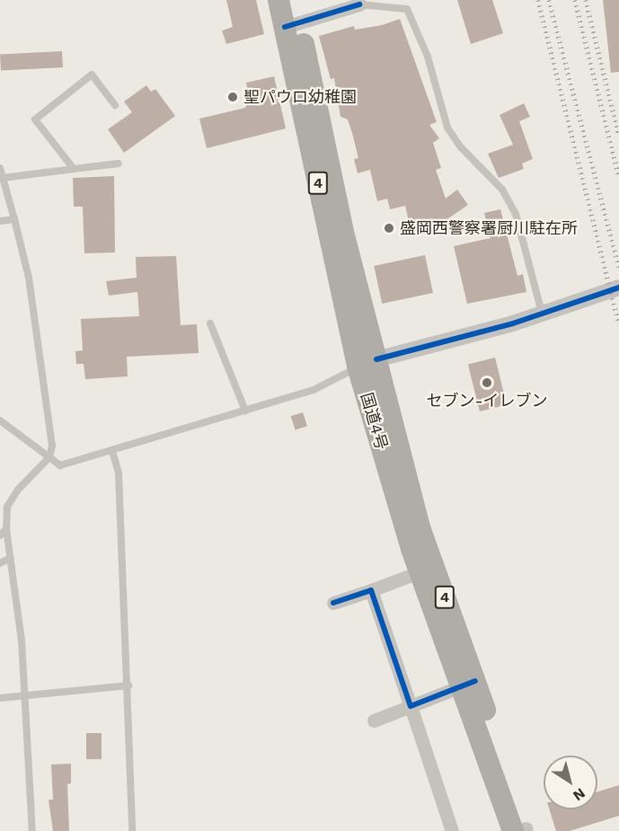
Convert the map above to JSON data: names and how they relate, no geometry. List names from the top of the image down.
{
  "streets": {
    "highway": ["4", "国道4号"]
  },
  "places": ["聖パウロ幼稚園", "盛岡西警察署厨川駐在所", "セブン-イレブン"],
  "north": "bottom right"
}
